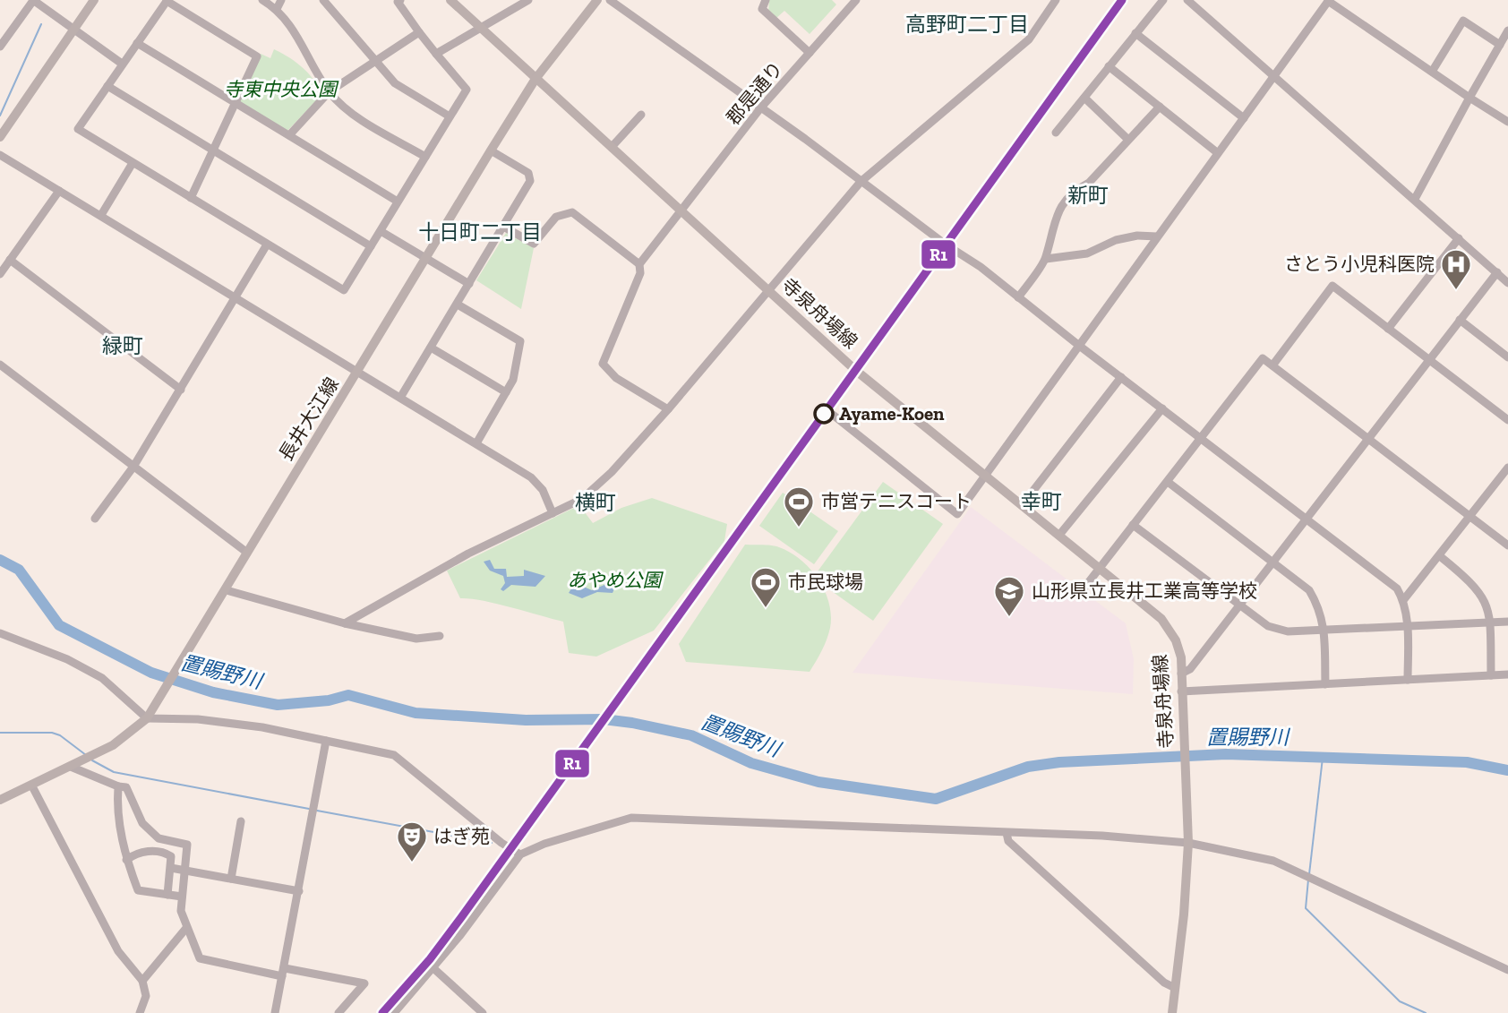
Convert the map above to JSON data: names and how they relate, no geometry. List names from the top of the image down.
{
  "streets": {
    "main road": ["寺泉舟場線", "長井大江線"],
    "street": ["郡是通り"]
  },
  "crossings": [
    ["郡是通り", "寺泉舟場線"],
    ["寺泉舟場線", "長井大江線"]
  ],
  "districts": [
    "高野町二丁目",
    "新町",
    "十日町二丁目",
    "緑町",
    "幸町",
    "横町"
  ],
  "water": ["置賜野川"],
  "parks": ["寺東中央公園", "あやめ公園"],
  "places": {
    "hospital": ["さとう小児科医院"],
    "other": ["Ayame-Koen"],
    "sports": ["市営テニスコート", "市民球場"],
    "school or university": ["山形県立長井工業高等学校"],
    "theatre": ["はぎ苑"]
  },
  "lines": ["transit line R1"]
}
